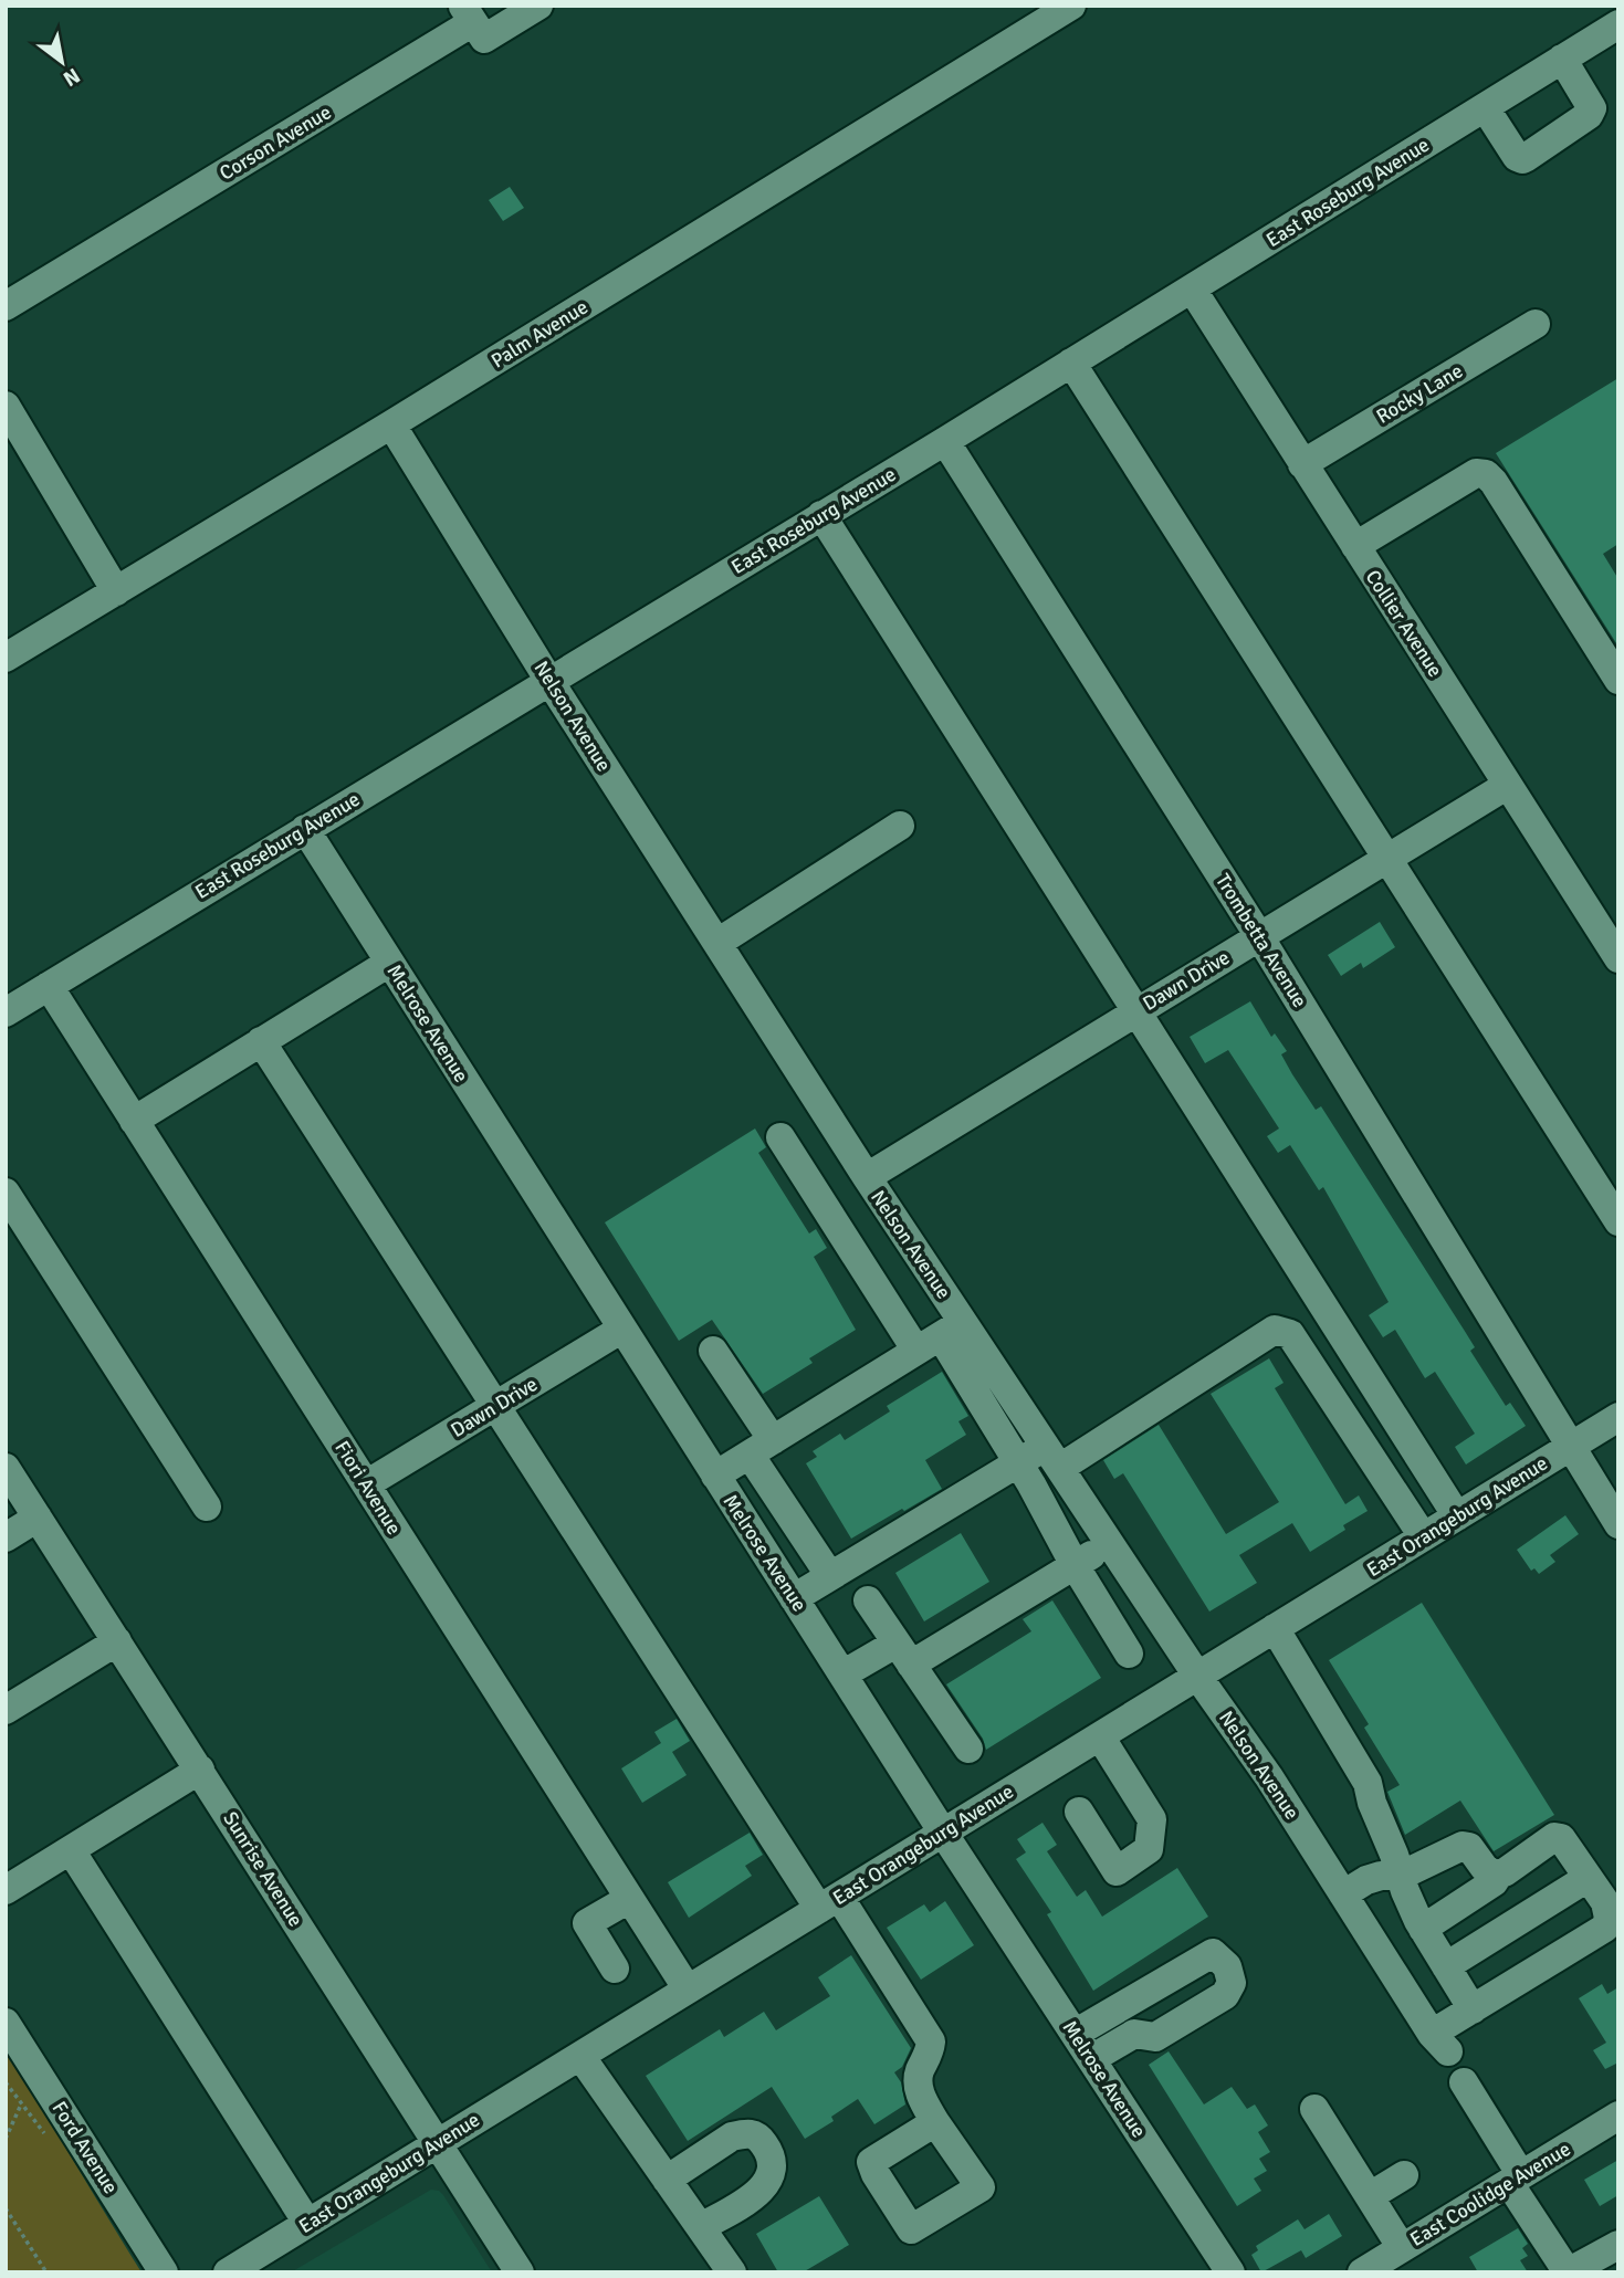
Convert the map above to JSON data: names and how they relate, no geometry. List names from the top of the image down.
{
  "streets": {
    "street": [
      "Corson Avenue",
      "East Roseburg Avenue",
      "Palm Avenue",
      "Rocky Lane",
      "Collier Avenue",
      "Nelson Avenue",
      "Trombetta Avenue",
      "Dawn Drive",
      "Melrose Avenue",
      "Fiori Avenue",
      "East Orangeburg Avenue",
      "Sunrise Avenue",
      "Ford Avenue",
      "East Coolidge Avenue"
    ]
  },
  "crossings": [
    ["East Roseburg Avenue", "Collier Avenue"],
    ["East Roseburg Avenue", "Nelson Avenue"],
    ["East Roseburg Avenue", "Trombetta Avenue"],
    ["East Roseburg Avenue", "Melrose Avenue"],
    ["East Roseburg Avenue", "Fiori Avenue"],
    ["Palm Avenue", "Nelson Avenue"],
    ["Rocky Lane", "Collier Avenue"],
    ["Collier Avenue", "Dawn Drive"],
    ["Nelson Avenue", "Dawn Drive"],
    ["Nelson Avenue", "East Orangeburg Avenue"],
    ["Trombetta Avenue", "Dawn Drive"],
    ["Trombetta Avenue", "East Orangeburg Avenue"],
    ["Dawn Drive", "Melrose Avenue"],
    ["Dawn Drive", "Fiori Avenue"],
    ["Melrose Avenue", "East Orangeburg Avenue"],
    ["Fiori Avenue", "East Orangeburg Avenue"],
    ["East Orangeburg Avenue", "Sunrise Avenue"]
  ],
  "north": "bottom right"
}
